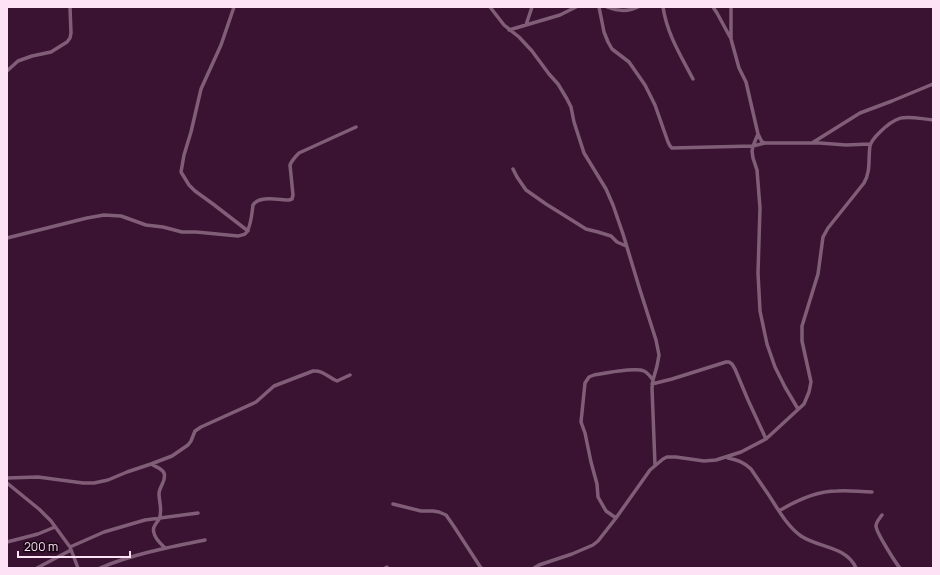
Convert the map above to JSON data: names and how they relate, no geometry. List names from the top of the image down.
{
  "scale_bar": "200 m"
}
